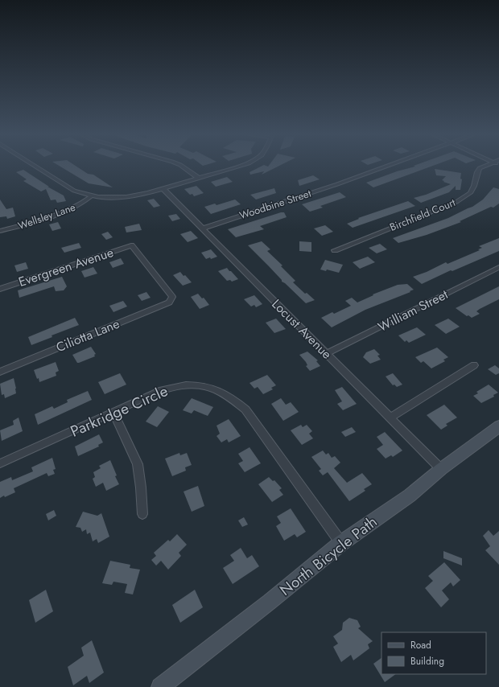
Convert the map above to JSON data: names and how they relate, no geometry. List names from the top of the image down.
{
  "streets": {
    "street": [
      "Woodbine Street",
      "Birchfield Court",
      "Wellsley Lane",
      "Evergreen Avenue",
      "William Street",
      "Locust Avenue",
      "Ciliotta Lane",
      "Parkridge Circle",
      "North Bicycle Path"
    ]
  },
  "crossings": [
    ["Woodbine Street", "Locust Avenue"],
    ["Evergreen Avenue", "Ciliotta Lane"],
    ["William Street", "Locust Avenue"],
    ["Locust Avenue", "North Bicycle Path"],
    ["Parkridge Circle", "North Bicycle Path"]
  ],
  "legend": ["Road", "Building"]
}
